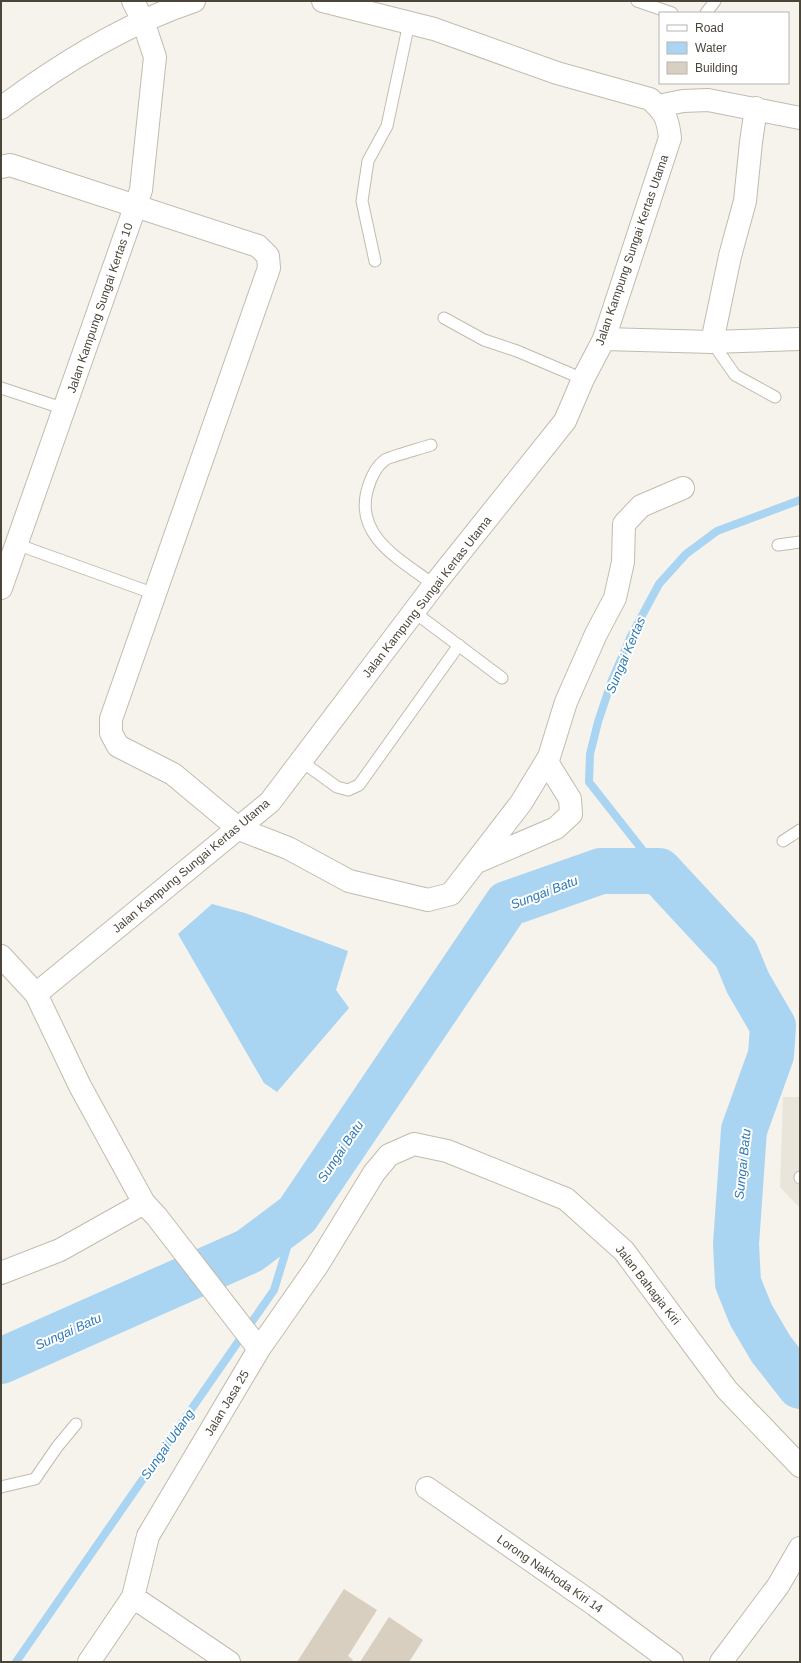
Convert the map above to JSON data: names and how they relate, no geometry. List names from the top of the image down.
{
  "streets": {
    "street": [
      "Jalan Kampung Sungai Kertas Utama",
      "Jalan Kampung Sungai Kertas 10",
      "Jalan Bahagia Kiri",
      "Jalan Jasa 25",
      "Lorong Nakhoda Kiri 14"
    ]
  },
  "crossings": [
    ["Jalan Bahagia Kiri", "Jalan Jasa 25"]
  ],
  "water": ["Sungai Kertas", "Sungai Batu", "Sungai Udang"],
  "legend": ["Road", "Water", "Building"]
}
